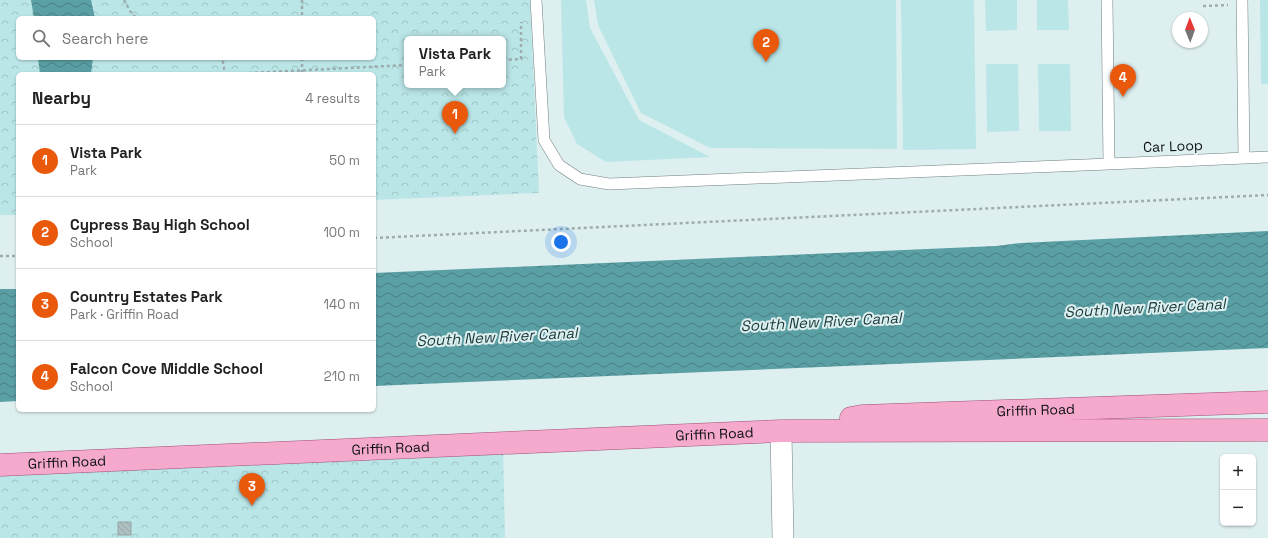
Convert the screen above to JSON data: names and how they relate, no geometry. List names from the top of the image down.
{
  "streets": {
    "main road": ["Griffin Road"],
    "lane": ["Car Loop"]
  },
  "water": ["South New River Canal"],
  "north": "top",
  "page": {
    "search": "Search here",
    "pins": [
      "2",
      "4",
      "1",
      "3"
    ],
    "popup": ["Vista Park", "Park"],
    "heading": ["Nearby", "4 results"],
    "list": [
      {
        "mark": "1",
        "name": "Vista Park",
        "note": "Park",
        "value": "50 m"
      },
      {
        "mark": "2",
        "name": "Cypress Bay High School",
        "note": "School",
        "value": "100 m"
      },
      {
        "mark": "3",
        "name": "Country Estates Park",
        "note": "Park · Griffin Road",
        "value": "140 m"
      },
      {
        "mark": "4",
        "name": "Falcon Cove Middle School",
        "note": "School",
        "value": "210 m"
      }
    ],
    "map_buttons": ["+", "−"]
  }
}
